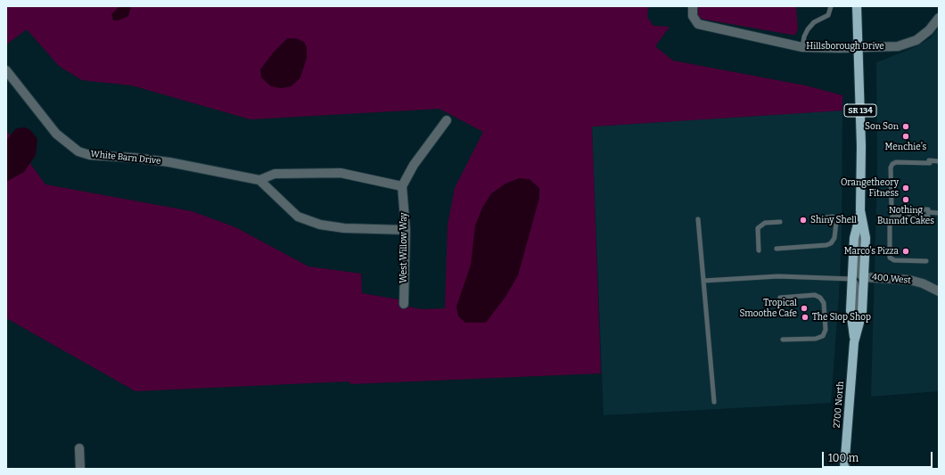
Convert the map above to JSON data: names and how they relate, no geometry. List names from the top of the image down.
{
  "streets": {
    "main road": ["SR 134", "2700 North"],
    "street": [
      "Hillsborough Drive",
      "White Barn Drive",
      "West Willow Way",
      "400 West"
    ]
  },
  "crossings": [
    ["Hillsborough Drive", "SR 134"],
    ["Hillsborough Drive", "2700 North"],
    ["SR 134", "2700 North"],
    ["400 West", "2700 North"]
  ],
  "places": [
    "Son Son",
    "Menchie's",
    "Orangetheory Fitness",
    "Nothing Bunndt Cakes",
    "Shiny Shell",
    "Marco's Pizza",
    "Tropical Smoothe Cafe",
    "The Slop Shop"
  ],
  "scale_bar": "100 m"
}
